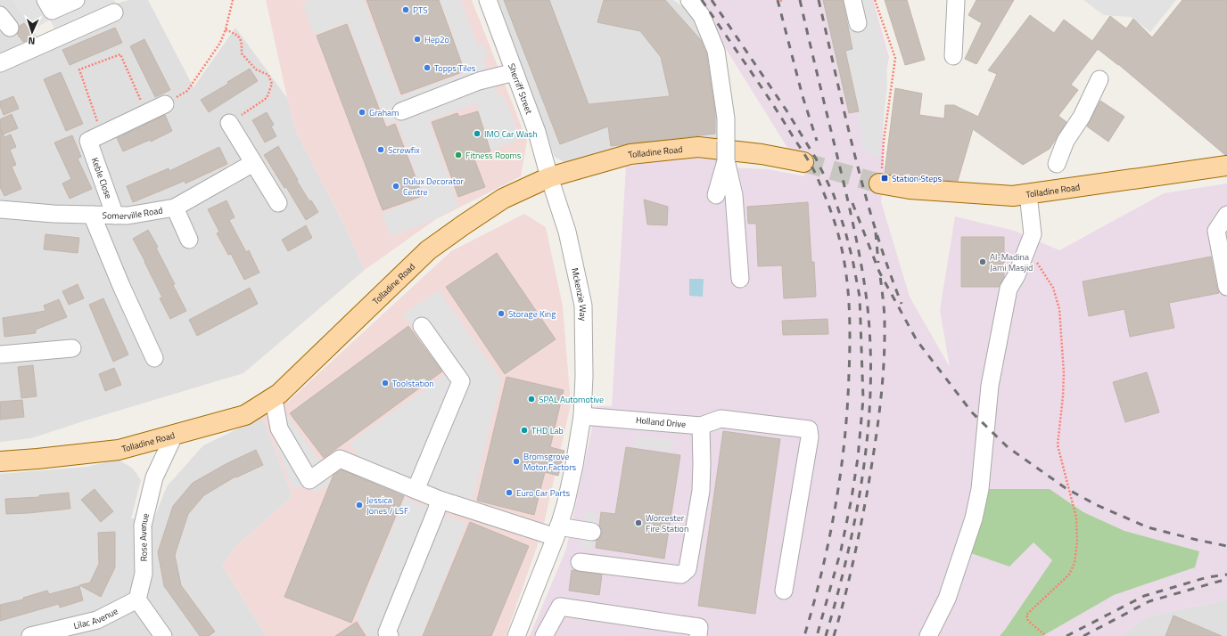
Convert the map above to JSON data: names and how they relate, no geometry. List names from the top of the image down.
{
  "streets": {
    "main road": ["Tolladine Road"],
    "street": [
      "Sherriff Street",
      "Keble Close",
      "Somerville Road",
      "Mckenzie Way",
      "Holland Drive",
      "Rose Avenue",
      "Lilac Avenue"
    ]
  },
  "crossings": [
    ["Sherriff Street", "Tolladine Road"],
    ["Sherriff Street", "Mckenzie Way"],
    ["Tolladine Road", "Mckenzie Way"],
    ["Tolladine Road", "Rose Avenue"],
    ["Keble Close", "Somerville Road"],
    ["Mckenzie Way", "Holland Drive"],
    ["Rose Avenue", "Lilac Avenue"]
  ],
  "places": {
    "other": [
      "PTS",
      "Hep2o",
      "Topps Tiles",
      "Graham",
      "IMO Car Wash",
      "Screwfix",
      "Fitness Rooms",
      "Dulux Decorator Centre",
      "Al-Madina Jami Masjid",
      "Storage King",
      "Toolstation",
      "SPAL Automotive",
      "THD Lab",
      "Bromsgrove Motor Factors",
      "Euro Car Parts",
      "Jessica Jones / LSF",
      "Worcester Fire Station"
    ],
    "transit": ["Station Steps"]
  },
  "north": "bottom"
}
